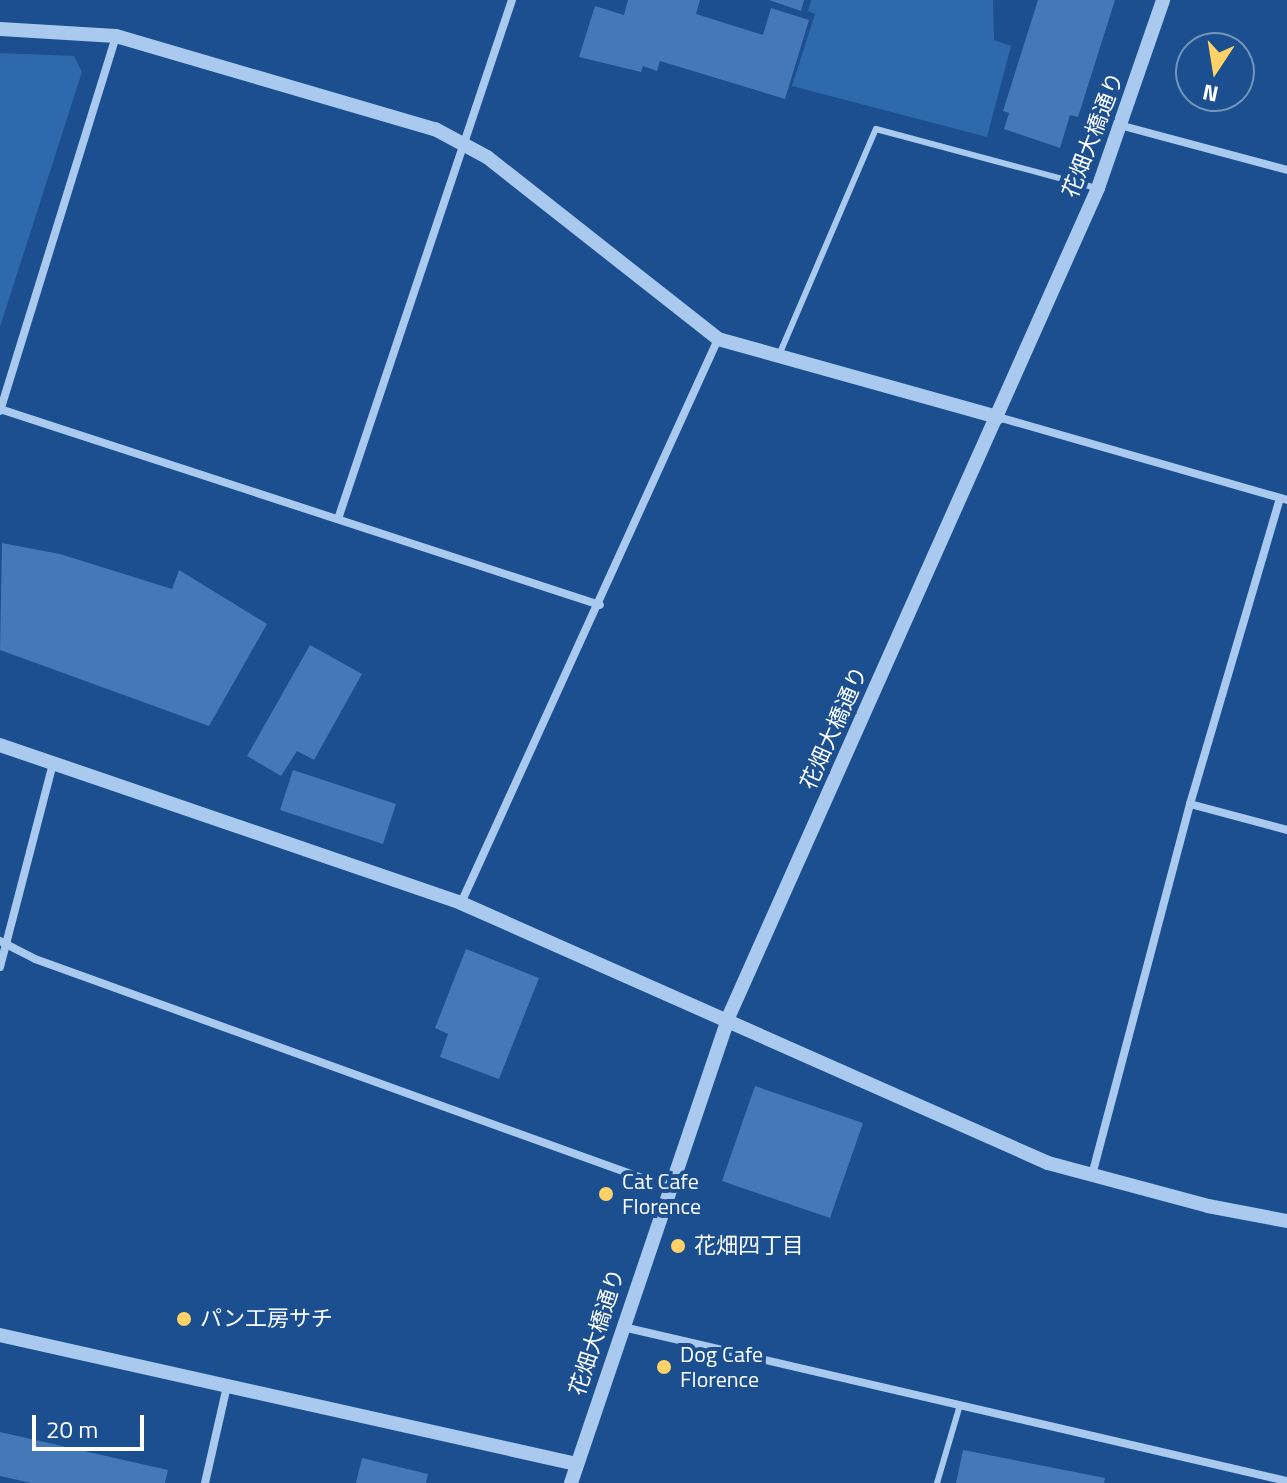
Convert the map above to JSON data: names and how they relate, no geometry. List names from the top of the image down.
{
  "streets": {
    "street": ["花畑大橋通り"]
  },
  "places": [
    "Cat Cafe Florence",
    "花畑四丁目",
    "パン工房サチ",
    "Dog Cafe Florence"
  ],
  "scale_bar": "20 m",
  "north": "bottom"
}
